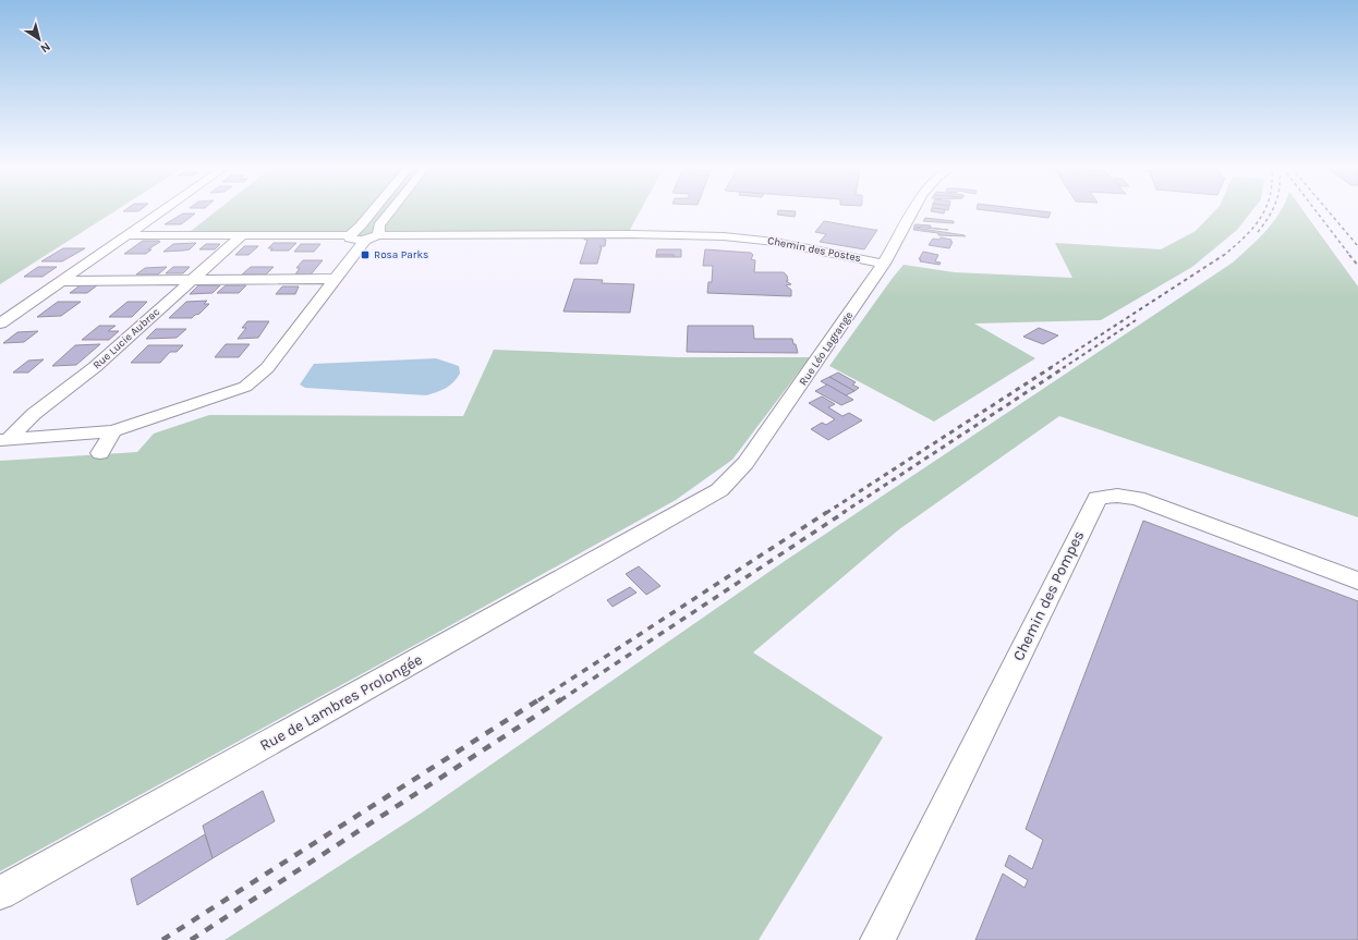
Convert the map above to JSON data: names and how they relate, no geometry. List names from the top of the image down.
{
  "streets": {
    "street": [
      "Chemin des Postes",
      "Rue Lucie Aubrac",
      "Rue Léo Lagrange",
      "Chemin des Pompes",
      "Rue de Lambres Prolongée"
    ]
  },
  "crossings": [
    ["Chemin des Postes", "Rue Lucie Aubrac"],
    ["Chemin des Postes", "Rue Léo Lagrange"],
    ["Rue Léo Lagrange", "Rue de Lambres Prolongée"]
  ],
  "places": {
    "transit": ["Rosa Parks"]
  },
  "north": "bottom right"
}
